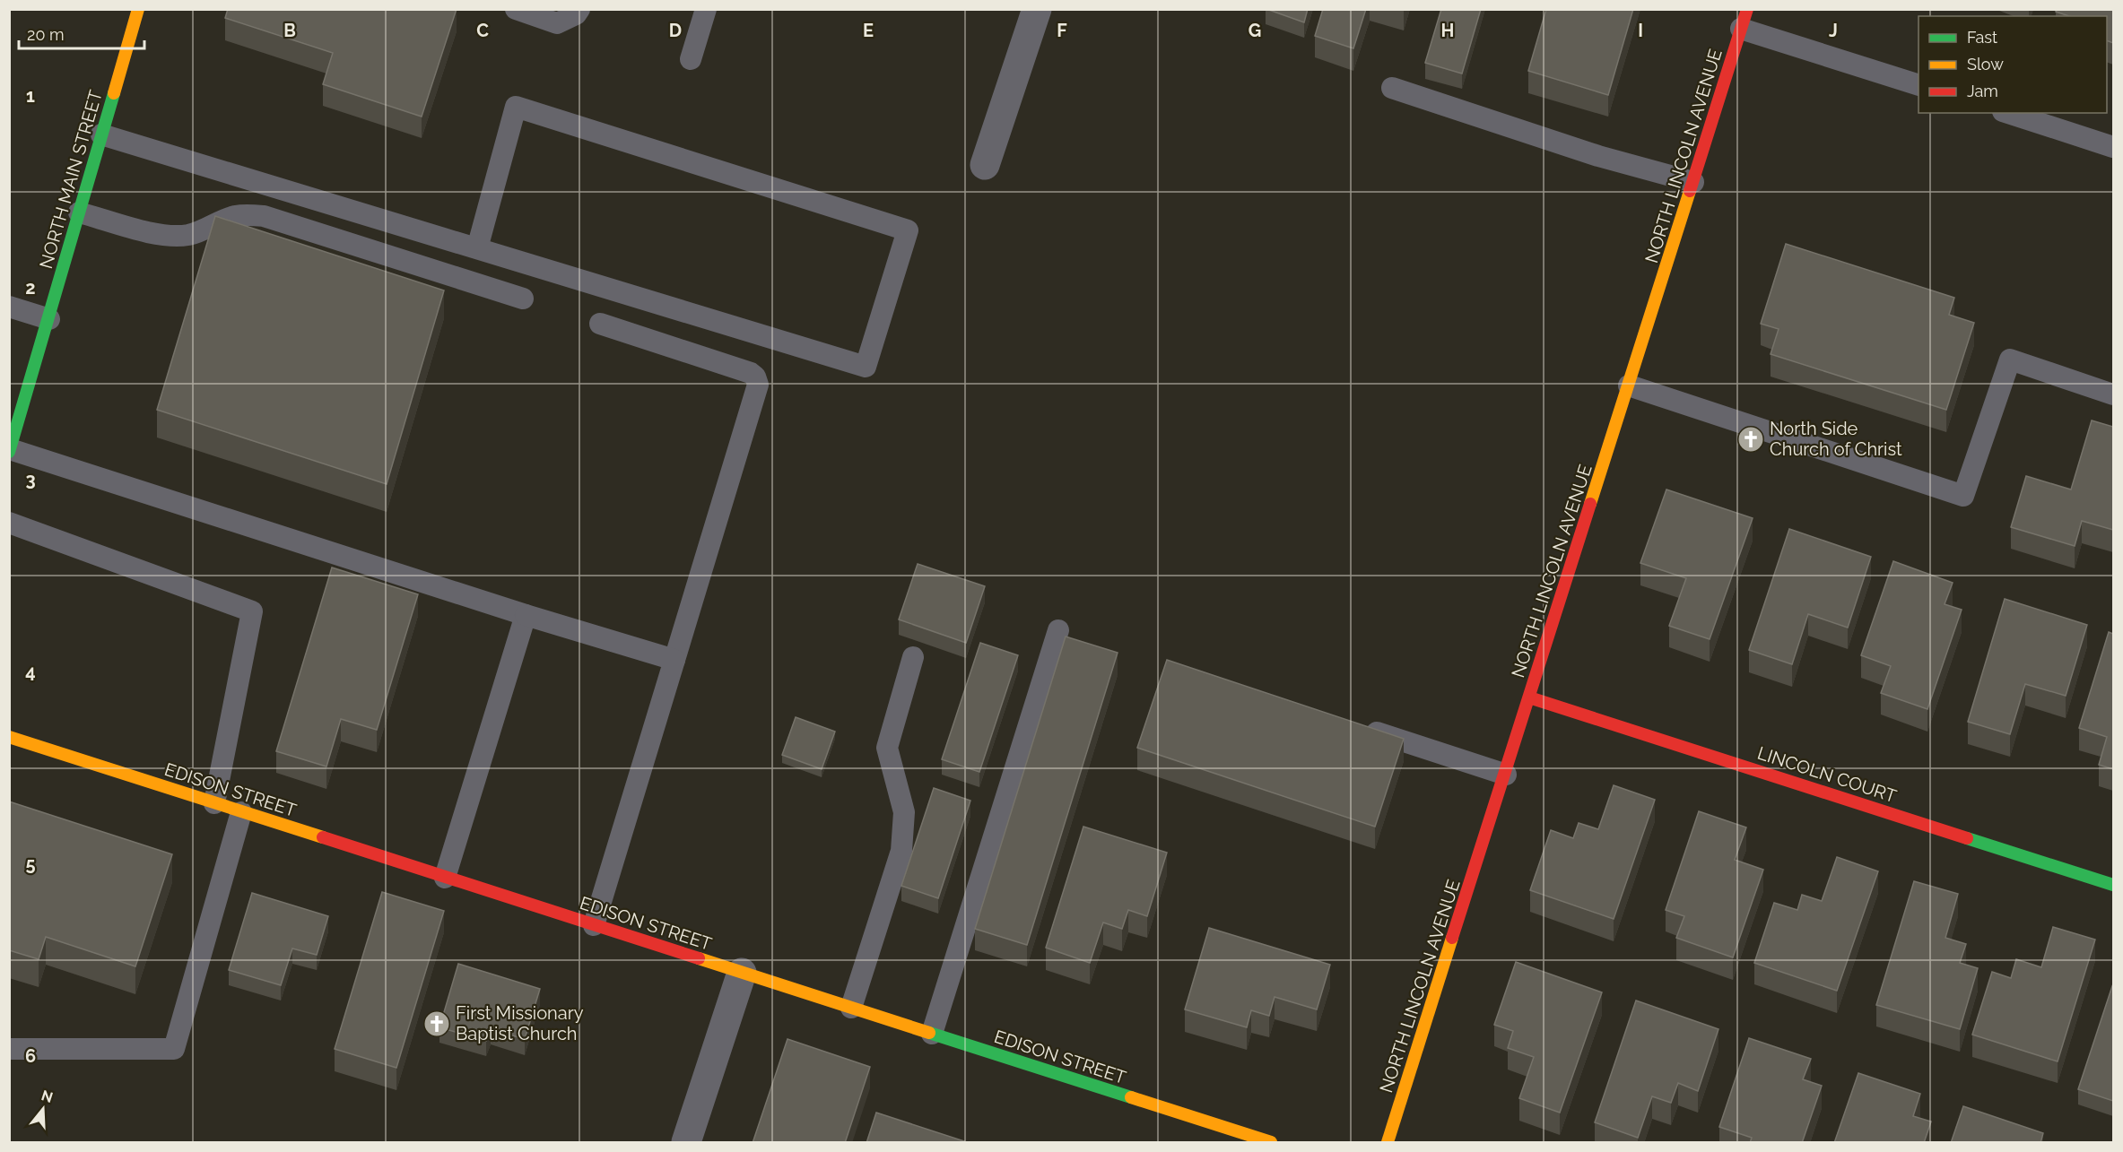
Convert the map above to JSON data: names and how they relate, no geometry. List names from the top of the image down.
{
  "streets": {
    "street": [
      "NORTH LINCOLN AVENUE",
      "NORTH MAIN STREET",
      "LINCOLN COURT",
      "EDISON STREET"
    ]
  },
  "crossings": [
    ["NORTH LINCOLN AVENUE", "LINCOLN COURT"]
  ],
  "places": {
    "church": ["North Side Church of Christ", "First Missionary Baptist Church"]
  },
  "legend": ["Fast", "Slow", "Jam"],
  "scale_bar": "20 m",
  "north": "top",
  "grid": {
    "columns": [
      "B",
      "C",
      "D",
      "E",
      "F",
      "G",
      "H",
      "I",
      "J"
    ],
    "rows": [
      "1",
      "2",
      "3",
      "4",
      "5",
      "6"
    ]
  }
}
